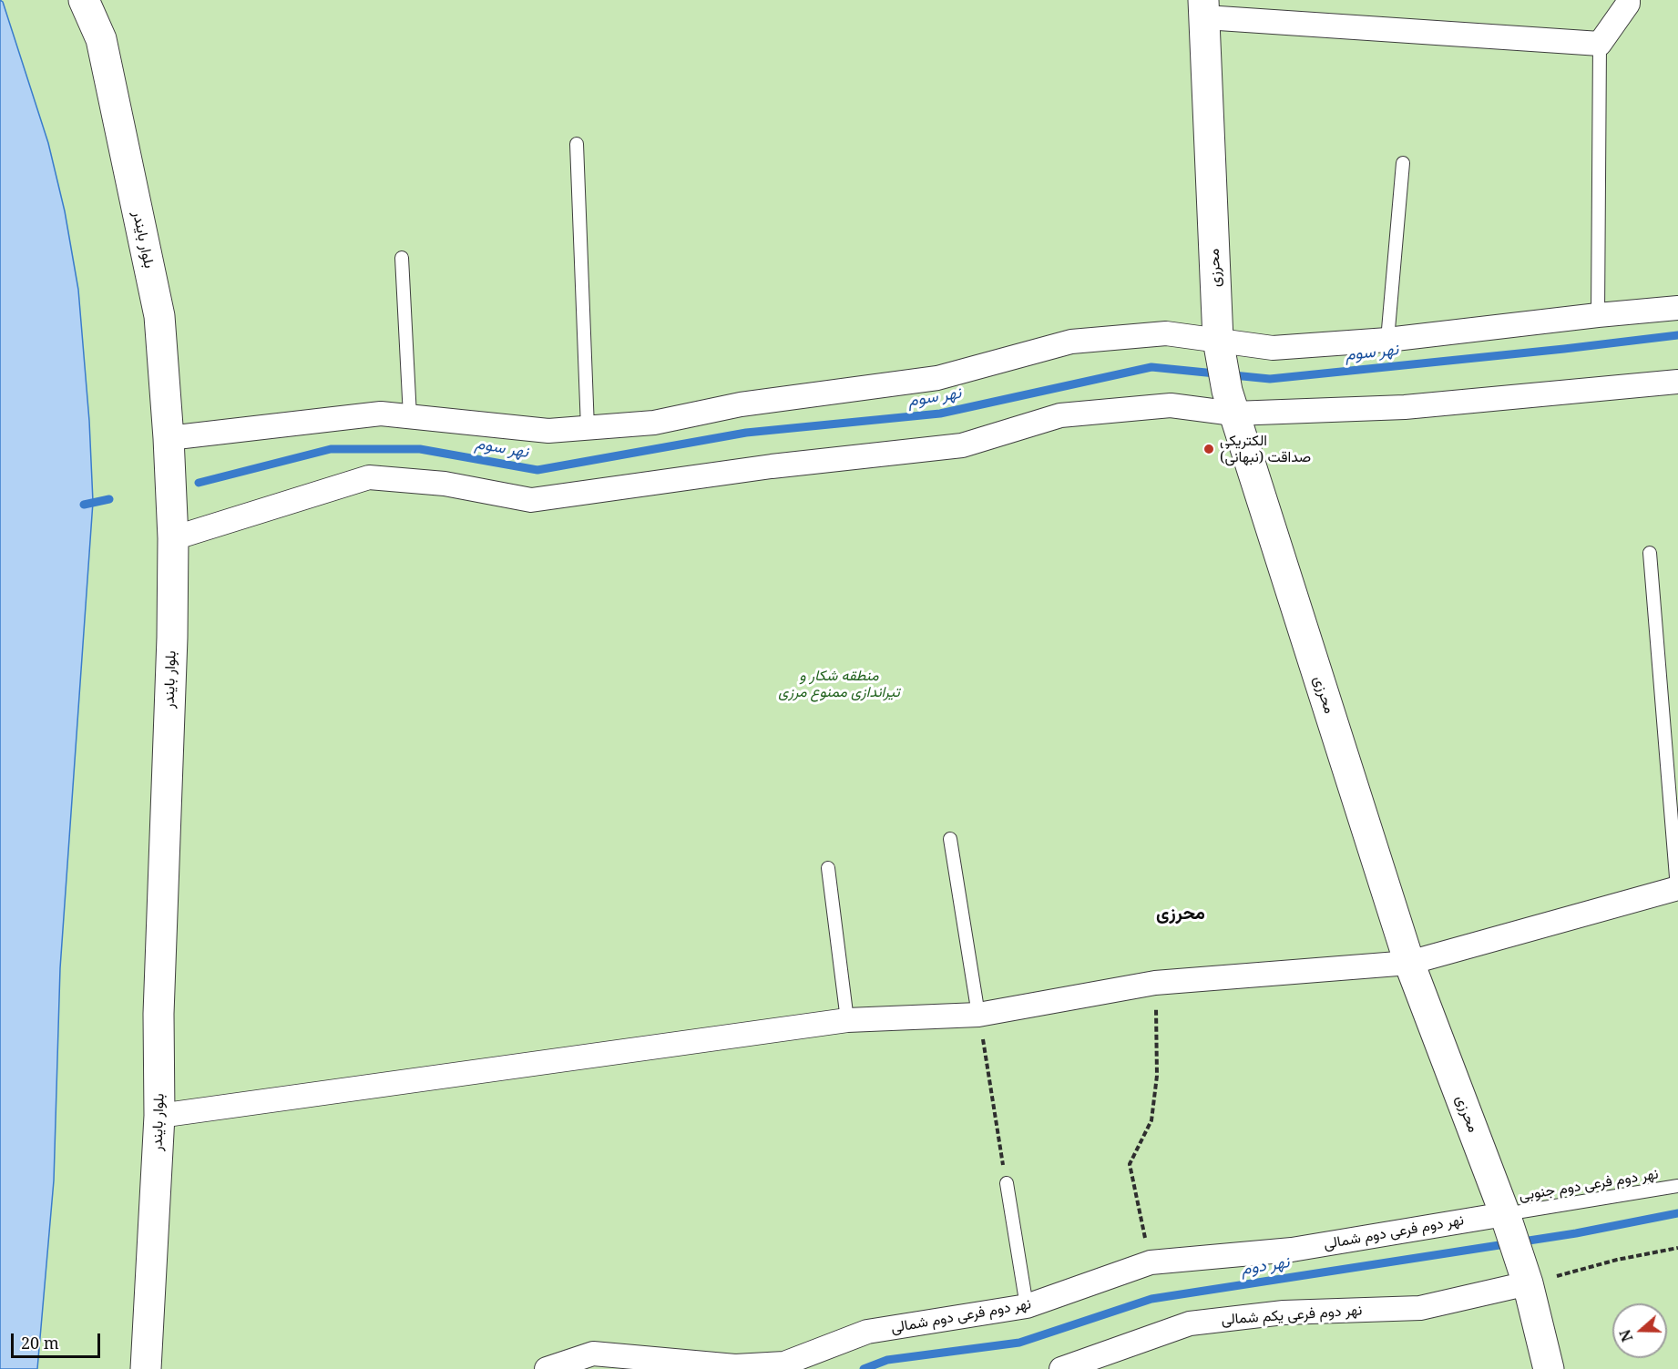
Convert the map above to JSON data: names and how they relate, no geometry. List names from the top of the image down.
{
  "streets": {
    "street": [
      "بلوار بایندر",
      "محرزی",
      "نهر دوم فرعی دوم شمالی",
      "نهر دوم فرعی یکم شمالی"
    ],
    "lane": ["نهر دوم فرعی دوم جنوبی"]
  },
  "crossings": [
    ["محرزی", "نهر دوم فرعی دوم جنوبی"],
    ["محرزی", "نهر دوم فرعی دوم شمالی"],
    ["محرزی", "نهر دوم فرعی یکم شمالی"],
    ["نهر دوم فرعی دوم جنوبی", "نهر دوم فرعی دوم شمالی"]
  ],
  "districts": ["محرزی"],
  "water": ["نهر سوم", "نهر دوم"],
  "parks": ["منطقه شکار و تیراندازی ممنوع مرزی"],
  "places": ["الکتریکی صداقت (نبهانی)"],
  "scale_bar": "20 m",
  "north": "left"
}
